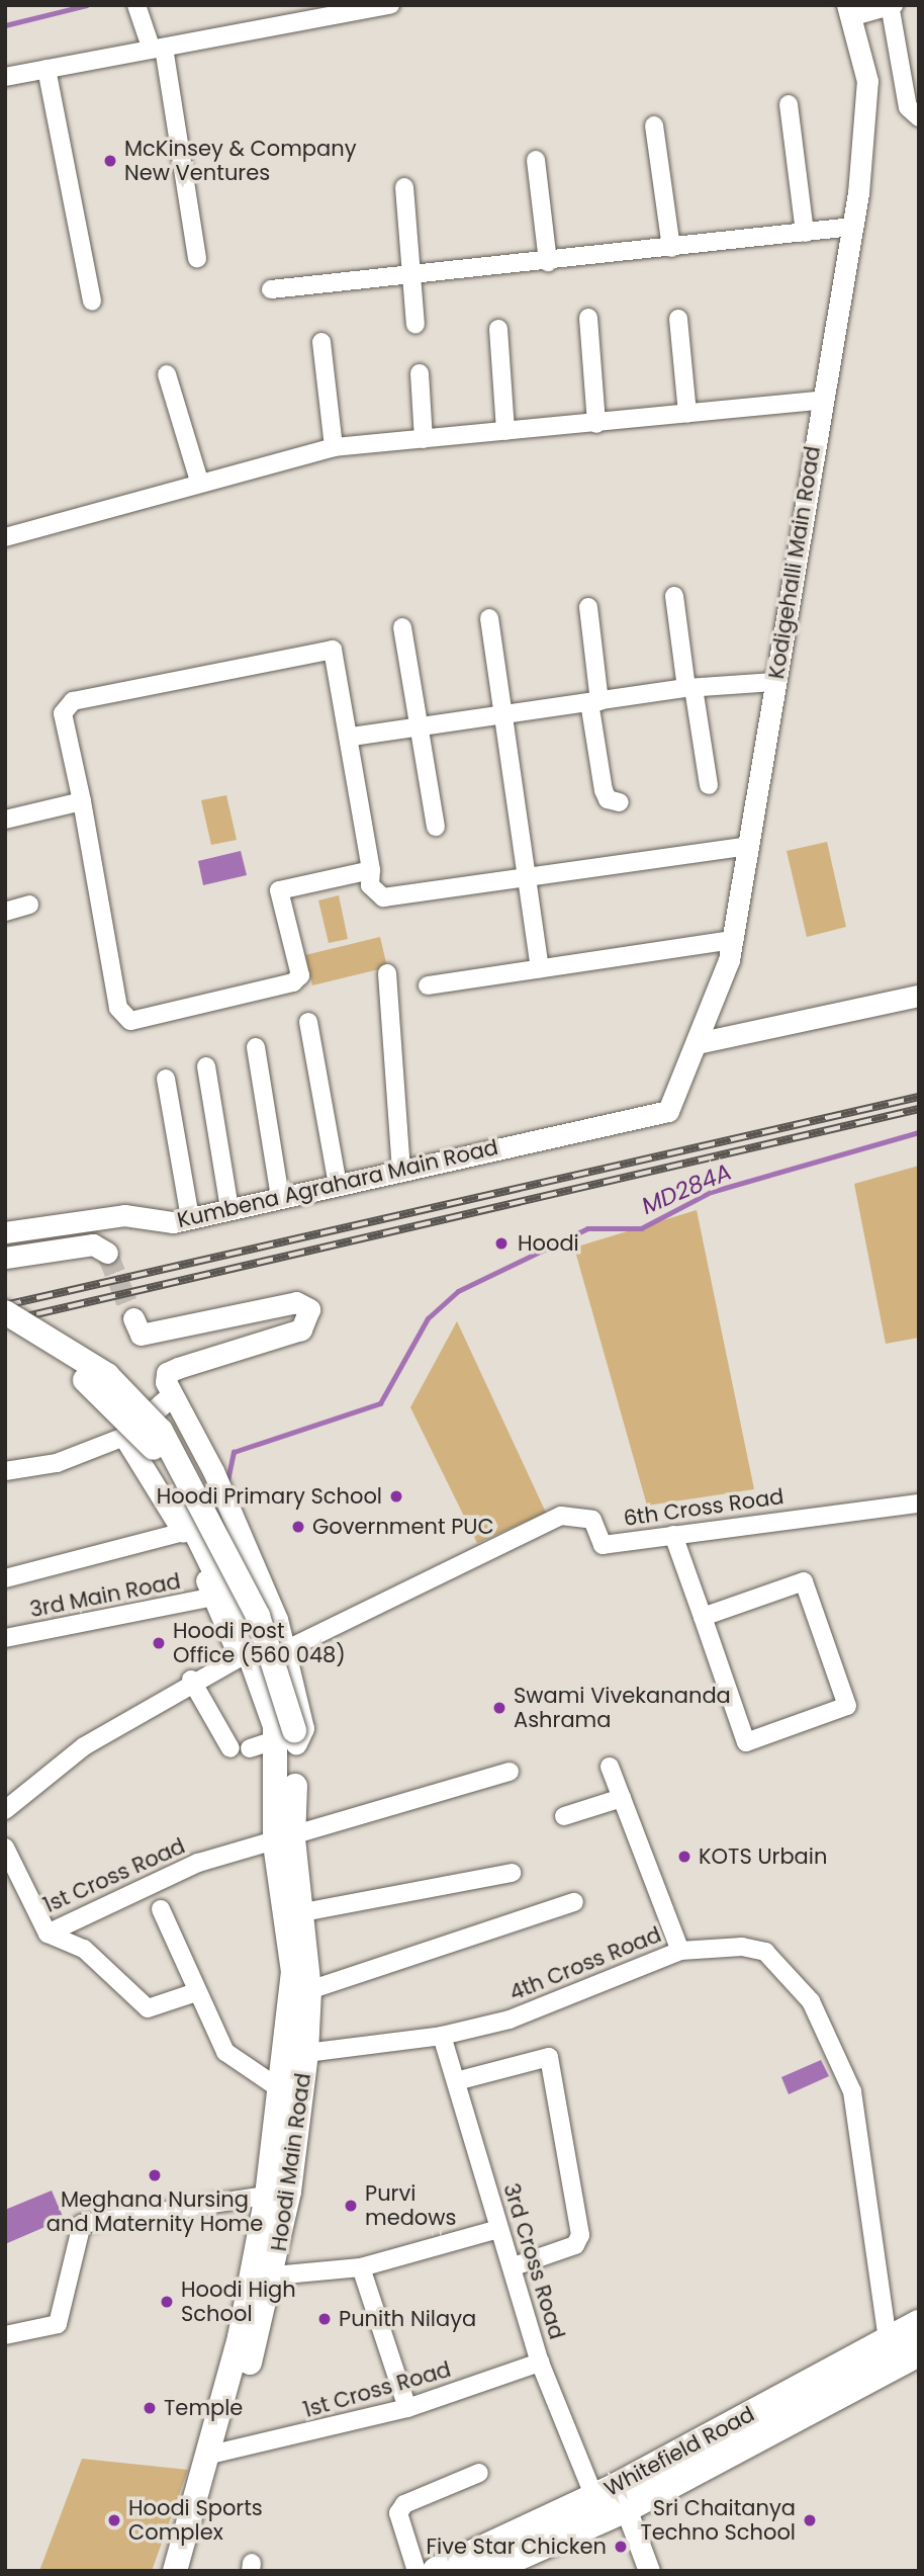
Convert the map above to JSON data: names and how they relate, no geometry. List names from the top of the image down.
{
  "streets": {
    "main road": ["Hoodi Main Road", "Whitefield Road"],
    "street": [
      "Kodigehalli Main Road",
      "Kumbena Agrahara Main Road",
      "6th Cross Road",
      "3rd Main Road",
      "1st Cross Road",
      "4th Cross Road",
      "3rd Cross Road"
    ]
  },
  "crossings": [
    ["Kodigehalli Main Road", "Kumbena Agrahara Main Road"],
    ["1st Cross Road", "Hoodi Main Road"],
    ["1st Cross Road", "3rd Cross Road"],
    ["4th Cross Road", "Hoodi Main Road"],
    ["4th Cross Road", "3rd Cross Road"],
    ["4th Cross Road", "Whitefield Road"],
    ["3rd Cross Road", "Whitefield Road"]
  ],
  "water": ["MD284A"],
  "places": [
    "McKinsey & Company New Ventures",
    "Hoodi",
    "Hoodi Primary School",
    "Government PUC",
    "Hoodi Post Office (560 048)",
    "Swami Vivekananda Ashrama",
    "KOTS Urbain",
    "Meghana Nursing and Maternity Home",
    "Purvi medows",
    "Hoodi High School",
    "Punith Nilaya",
    "Temple",
    "Hoodi Sports Complex",
    "Sri Chaitanya Techno School",
    "Five Star Chicken"
  ]
}
